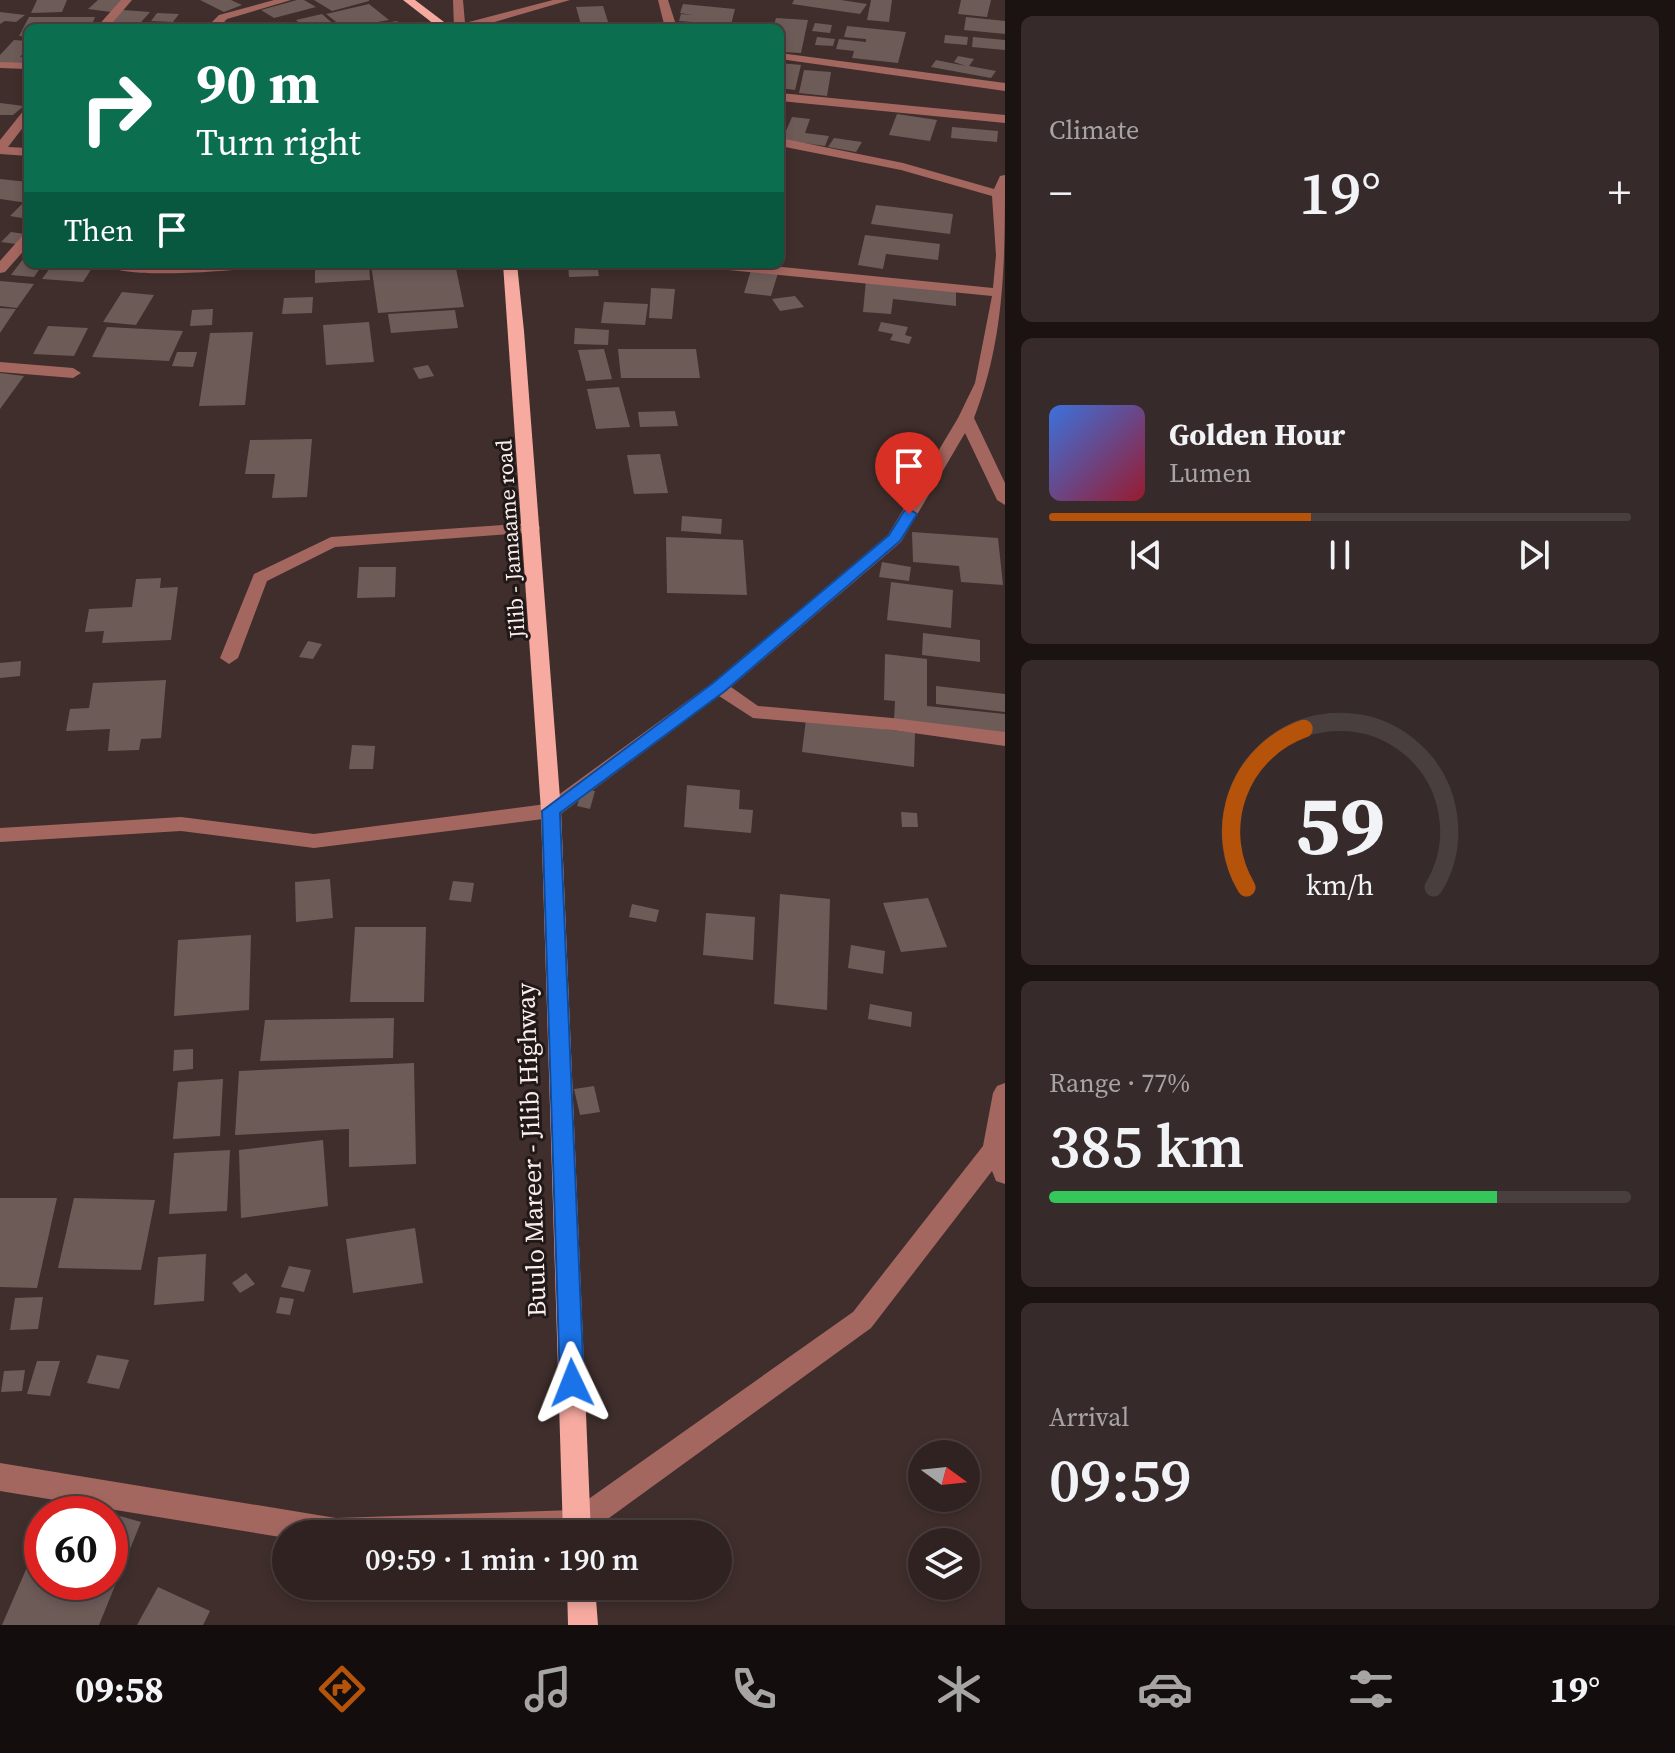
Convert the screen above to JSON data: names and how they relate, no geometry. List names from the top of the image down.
{
  "streets": {
    "main road": ["Jilib - Jamaame road", "Buulo Mareer - Jilib Highway"]
  },
  "crossings": [
    ["Jilib - Jamaame road", "Buulo Mareer - Jilib Highway"]
  ],
  "north": "right",
  "page": {
    "tile": [
      "Climate",
      ["Range · 77%", "385 km"],
      ["Arrival", "09:59"]
    ],
    "turn": ["90 m", "Turn right"],
    "heat": ["−", "19°", "+"],
    "then": "Then",
    "song": ["Golden Hour", "Lumen"],
    "limit": "60",
    "trip": "09:59 · 1 min · 190 m",
    "tabs": ["09:58", "19°"],
    "gauge": ["59", "km/h"]
  }
}
